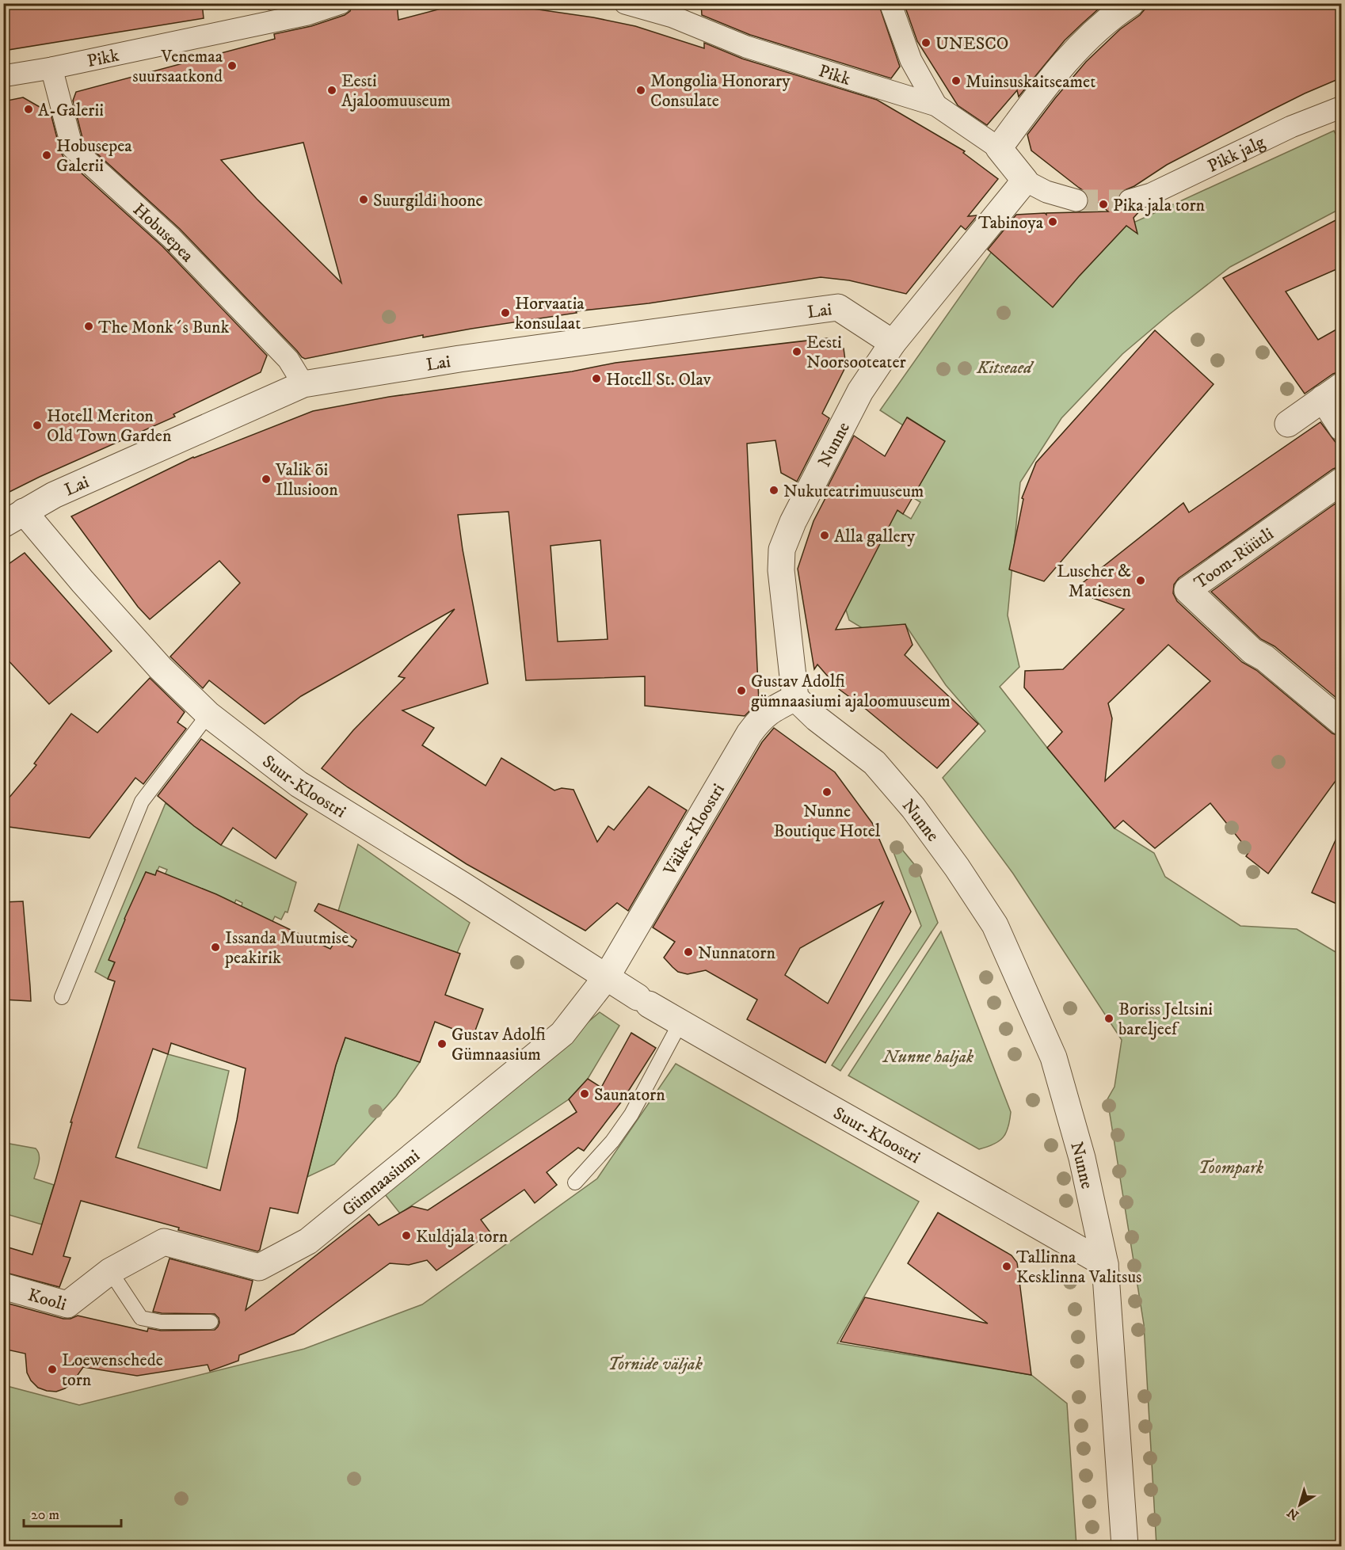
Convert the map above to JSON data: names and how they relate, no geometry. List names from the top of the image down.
{
  "streets": {
    "street": [
      "Pikk",
      "Pikk jalg",
      "Hobusepea",
      "Lai",
      "Nunne",
      "Toom-Rüütli",
      "Suur-Kloostri",
      "Väike-Kloostri",
      "Gümnaasiumi",
      "Kooli"
    ]
  },
  "crossings": [
    ["Pikk", "Hobusepea"],
    ["Pikk", "Nunne"],
    ["Hobusepea", "Lai"],
    ["Lai", "Nunne"],
    ["Lai", "Suur-Kloostri"],
    ["Nunne", "Suur-Kloostri"],
    ["Nunne", "Väike-Kloostri"],
    ["Suur-Kloostri", "Väike-Kloostri"],
    ["Suur-Kloostri", "Gümnaasiumi"],
    ["Väike-Kloostri", "Gümnaasiumi"],
    ["Gümnaasiumi", "Kooli"]
  ],
  "parks": [
    "Kitseaed",
    "Nunne haljak",
    "Toompark",
    "Tornide väljak"
  ],
  "places": [
    "UNESCO",
    "Venemaa suursaatkond",
    "Muinsuskaitseamet",
    "Eesti Ajaloomuuseum",
    "Mongolia Honorary Consulate",
    "A-Galerii",
    "Hobusepea Galerii",
    "Suurgildi hoone",
    "Pika jala torn",
    "Tabinoya",
    "Horvaatia konsulaat",
    "The Monk´s Bunk",
    "Eesti Noorsooteater",
    "Hotell St. Olav",
    "Hotell Meriton Old Town Garden",
    "Valik õi Illusioon",
    "Nukuteatrimuuseum",
    "Alla gallery",
    "Luscher & Matiesen",
    "Gustav Adolfi gümnaasiumi ajaloomuuseum",
    "Nunne Boutique Hotel",
    "Issanda Muutmise peakirik",
    "Nunnatorn",
    "Boriss Jeltsini bareljeef",
    "Gustav Adolfi Gümnaasium",
    "Saunatorn",
    "Kuldjala torn",
    "Tallinna Kesklinna Valitsus",
    "Loewenschede torn"
  ],
  "scale_bar": "20 m",
  "north": "bottom left"
}
